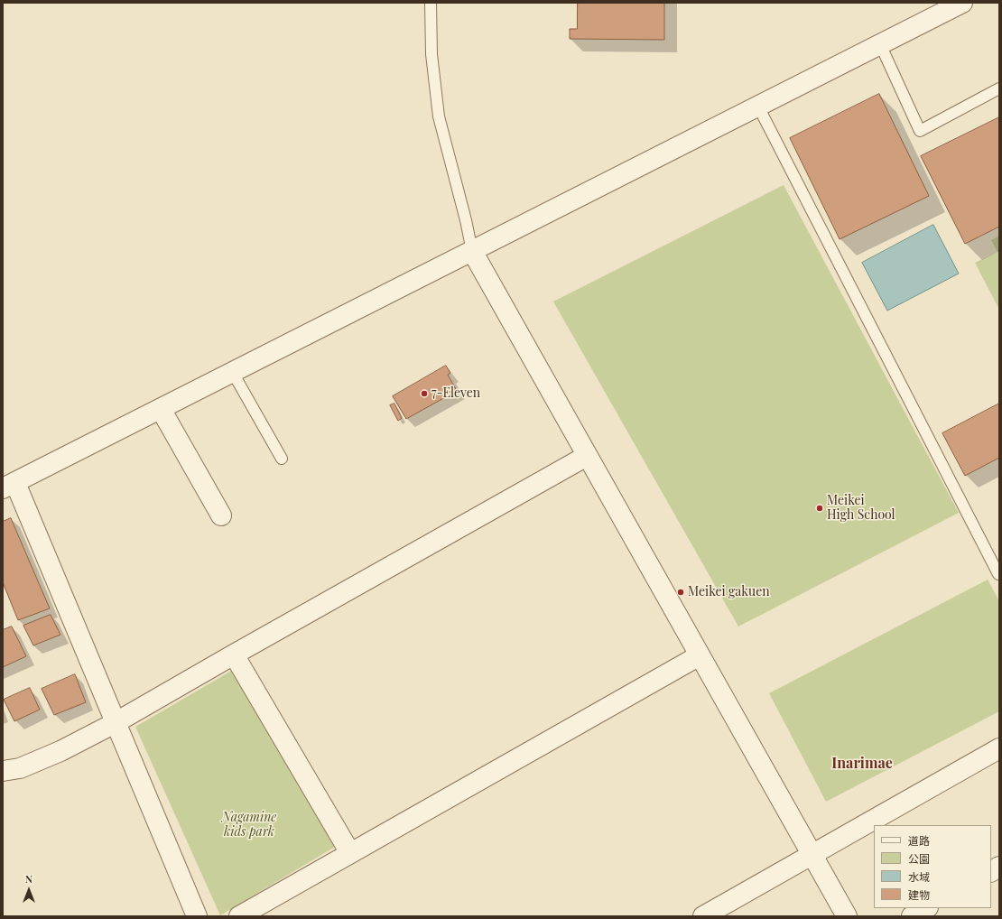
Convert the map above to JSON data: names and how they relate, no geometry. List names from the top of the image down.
{
  "districts": ["Inarimae"],
  "parks": ["Nagamine kids park"],
  "places": ["7-Eleven", "Meikei High School", "Meikei gakuen"],
  "legend": [
    "道路",
    "公園",
    "水域",
    "建物"
  ],
  "north": "top"
}
